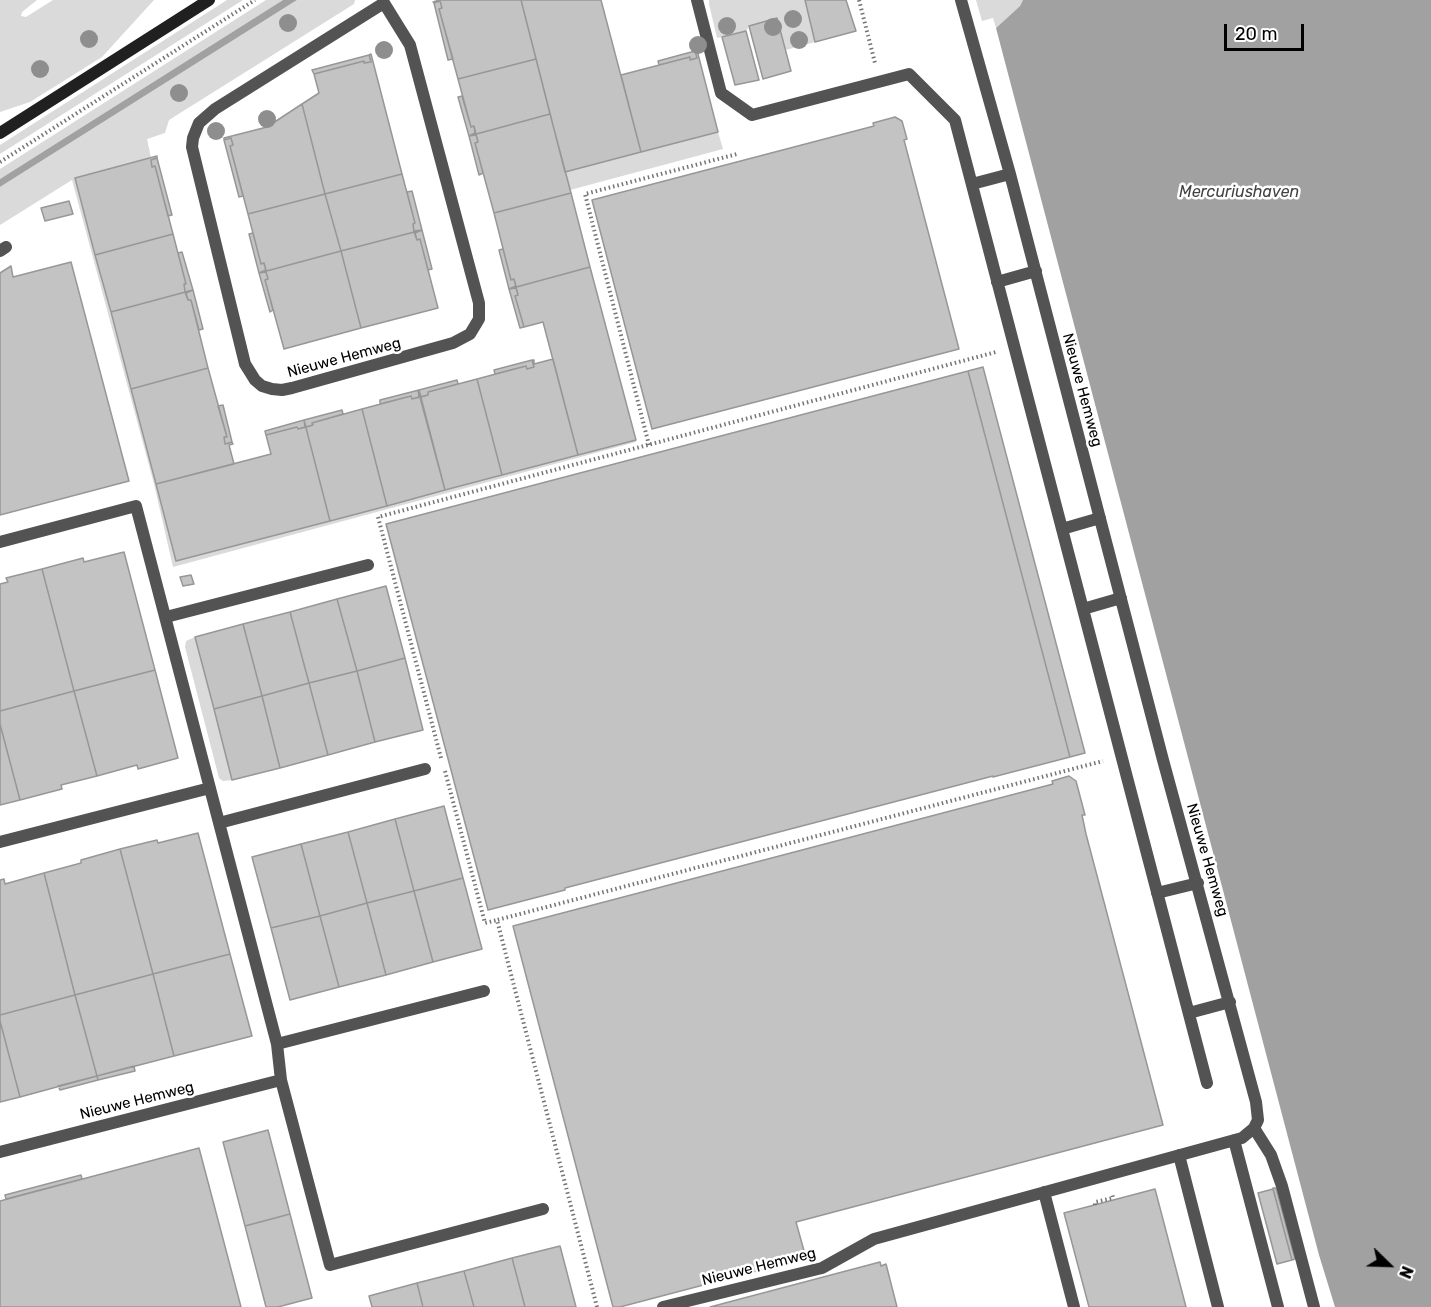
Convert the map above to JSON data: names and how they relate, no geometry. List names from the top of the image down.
{
  "streets": {
    "street": ["Nieuwe Hemweg"]
  },
  "water": ["Mercuriushaven"],
  "scale_bar": "20 m",
  "north": "bottom right"
}
